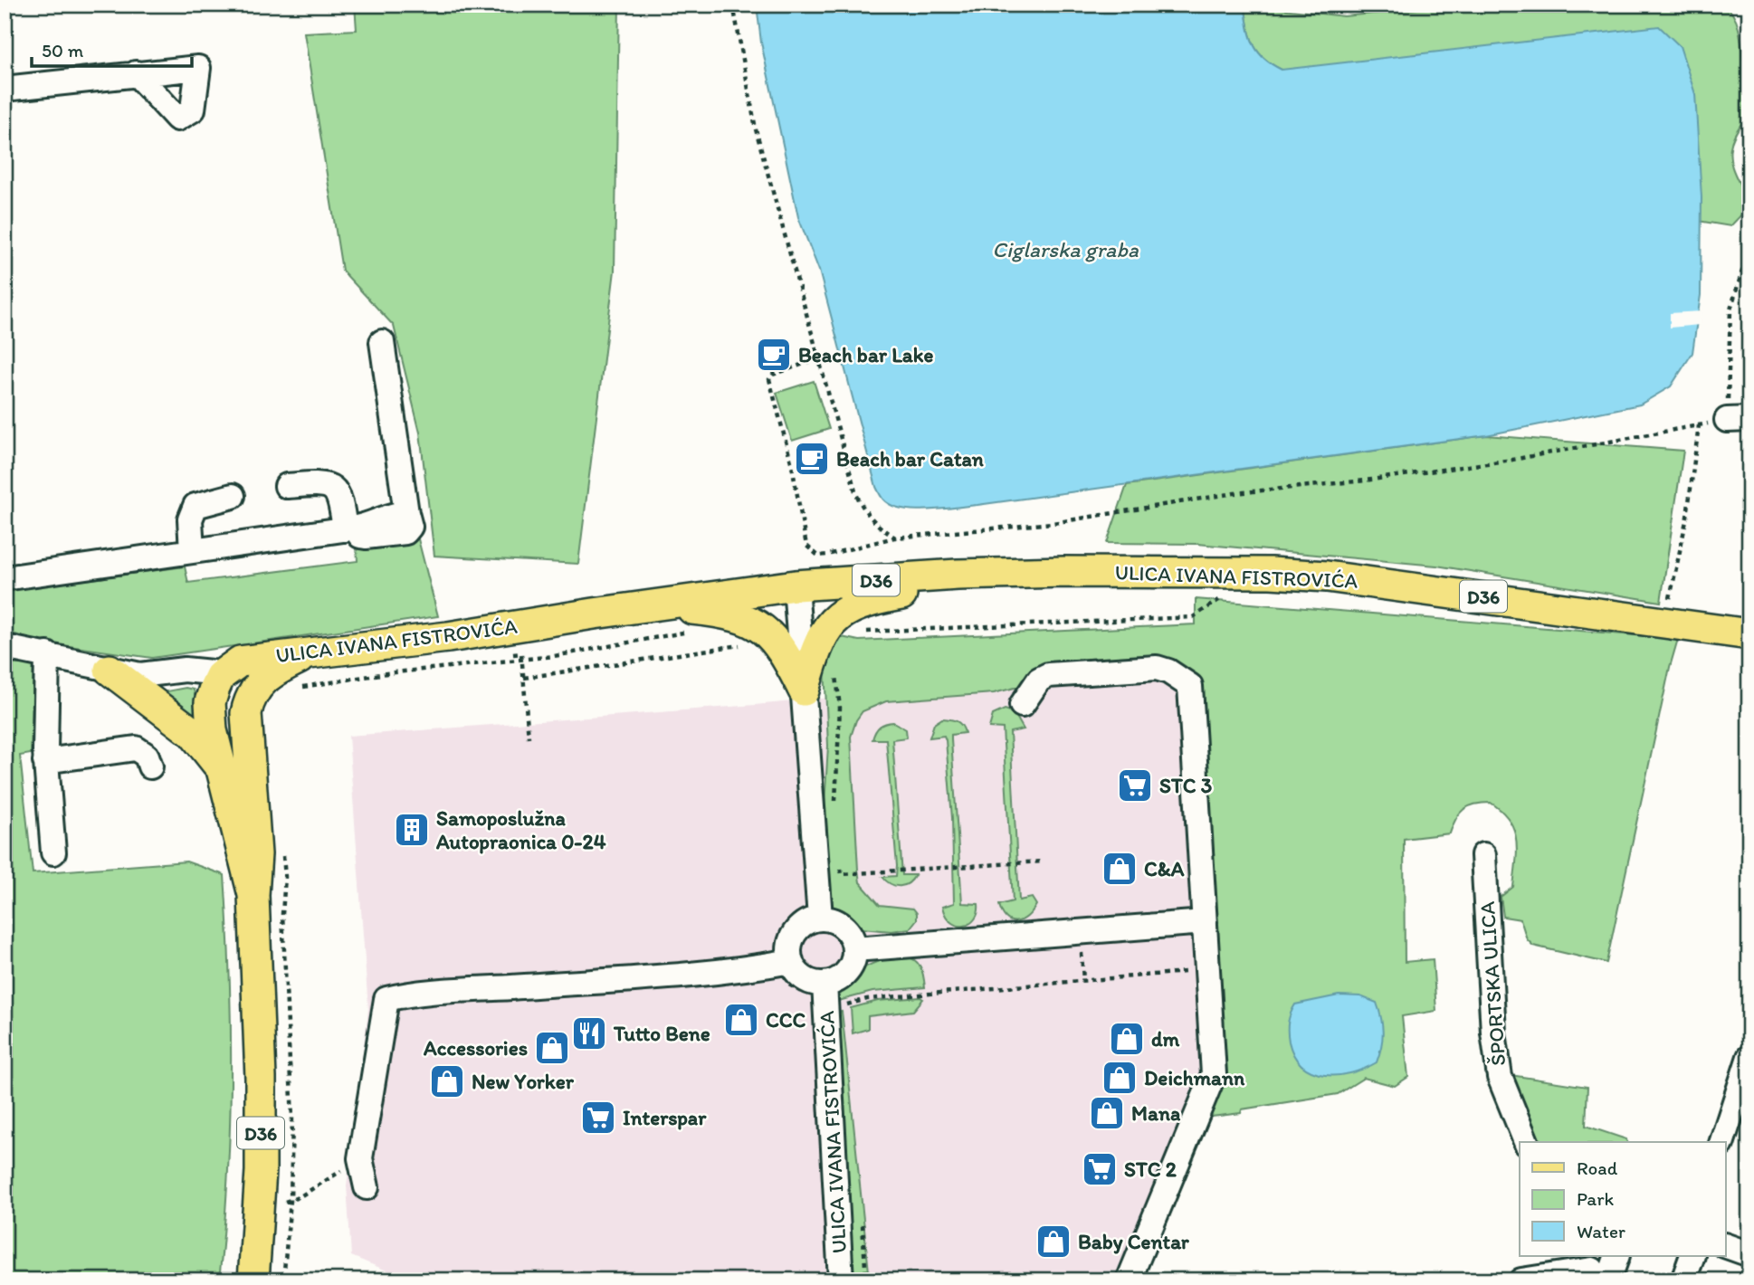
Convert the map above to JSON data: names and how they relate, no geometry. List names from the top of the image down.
{
  "streets": {
    "main road": ["ULICA IVANA FISTROVIĆA", "D36"],
    "street": ["ŠPORTSKA ULICA"]
  },
  "crossings": [
    ["ULICA IVANA FISTROVIĆA", "D36"]
  ],
  "water": ["Ciglarska graba"],
  "places": {
    "cafe": ["Beach bar Lake", "Beach bar Catan"],
    "supermarket": ["STC 3", "Interspar", "STC 2"],
    "building": ["Samoposlužna Autopraonica 0-24"],
    "shop": [
      "C&A",
      "CCC",
      "dm",
      "Accessories",
      "Deichmann",
      "New Yorker",
      "Mana",
      "Baby Centar"
    ],
    "restaurant": ["Tutto Bene"]
  },
  "legend": ["Road", "Park", "Water"],
  "scale_bar": "50 m"
}
